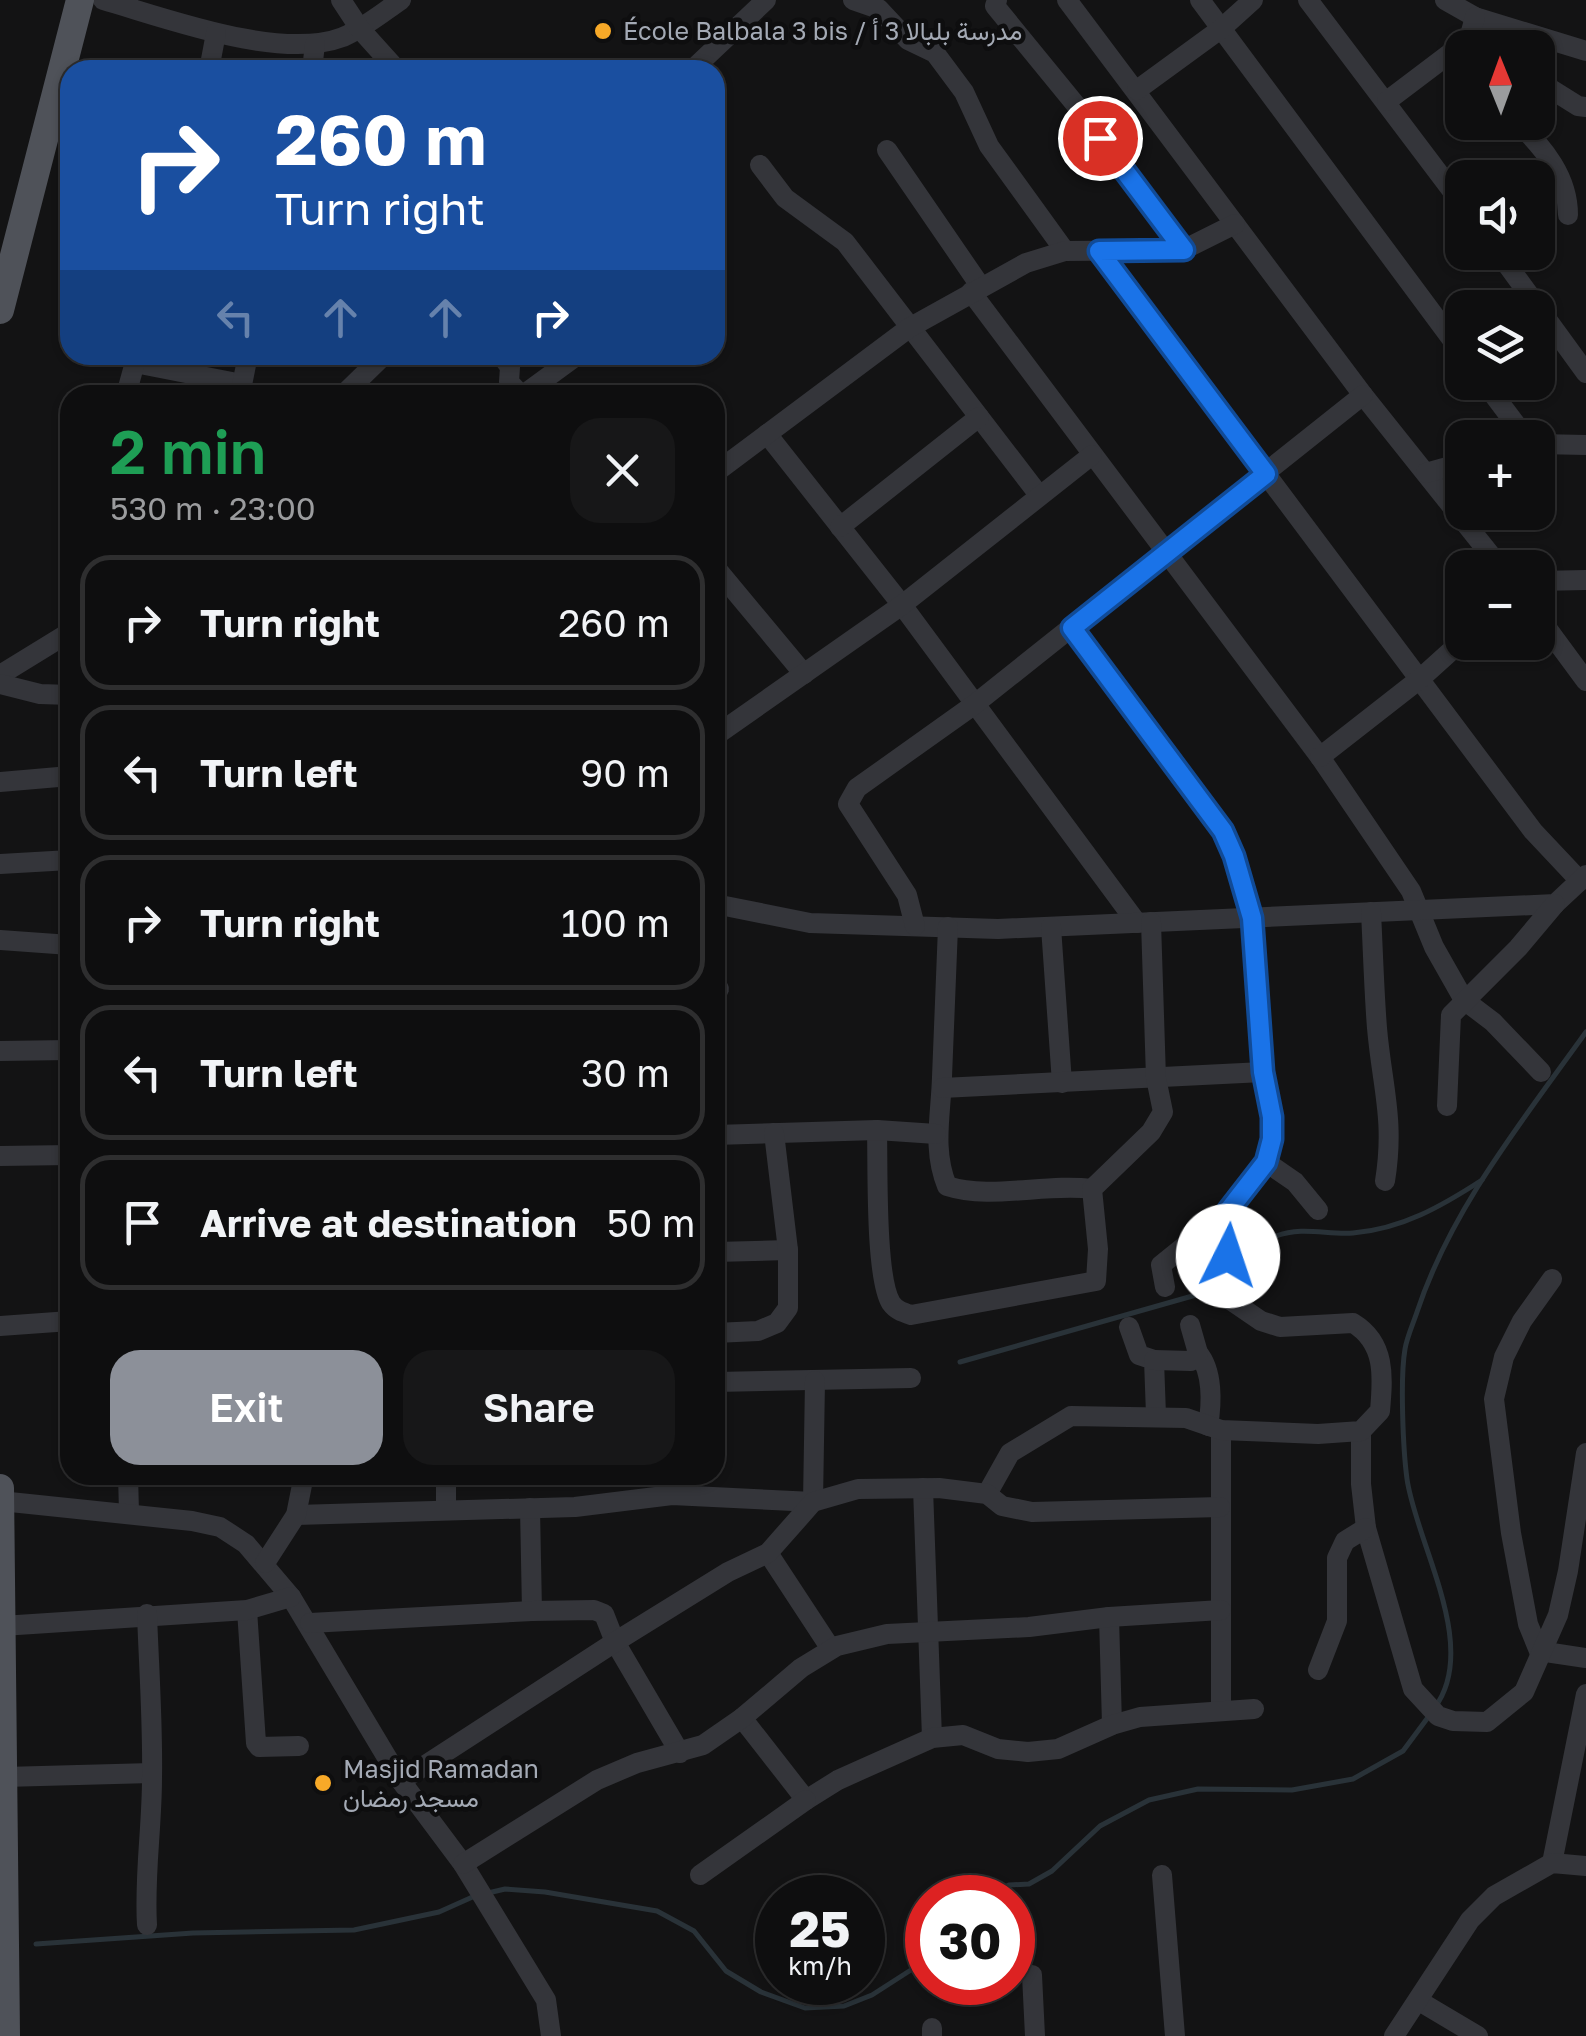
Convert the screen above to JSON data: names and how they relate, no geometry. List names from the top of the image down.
{
  "places": ["École Balbala 3 bis / مدرسة بلبالا 3 أ", "Masjid Ramadan مسجد رمضان"],
  "north": "top",
  "page": {
    "map_buttons": ["+", "−"],
    "turn": ["260 m", "Turn right"],
    "heading": ["2 min", "530 m · 23:00"],
    "list": [
      {
        "name": "Turn right",
        "value": "260 m"
      },
      {
        "name": "Turn left",
        "value": "90 m"
      },
      {
        "name": "Turn right",
        "value": "100 m"
      },
      {
        "name": "Turn left",
        "value": "30 m"
      },
      {
        "name": "Arrive at destination",
        "value": "50 m"
      }
    ],
    "buttons": ["Exit", "Share"],
    "speed": "25 km/h",
    "limit": "30"
  }
}
